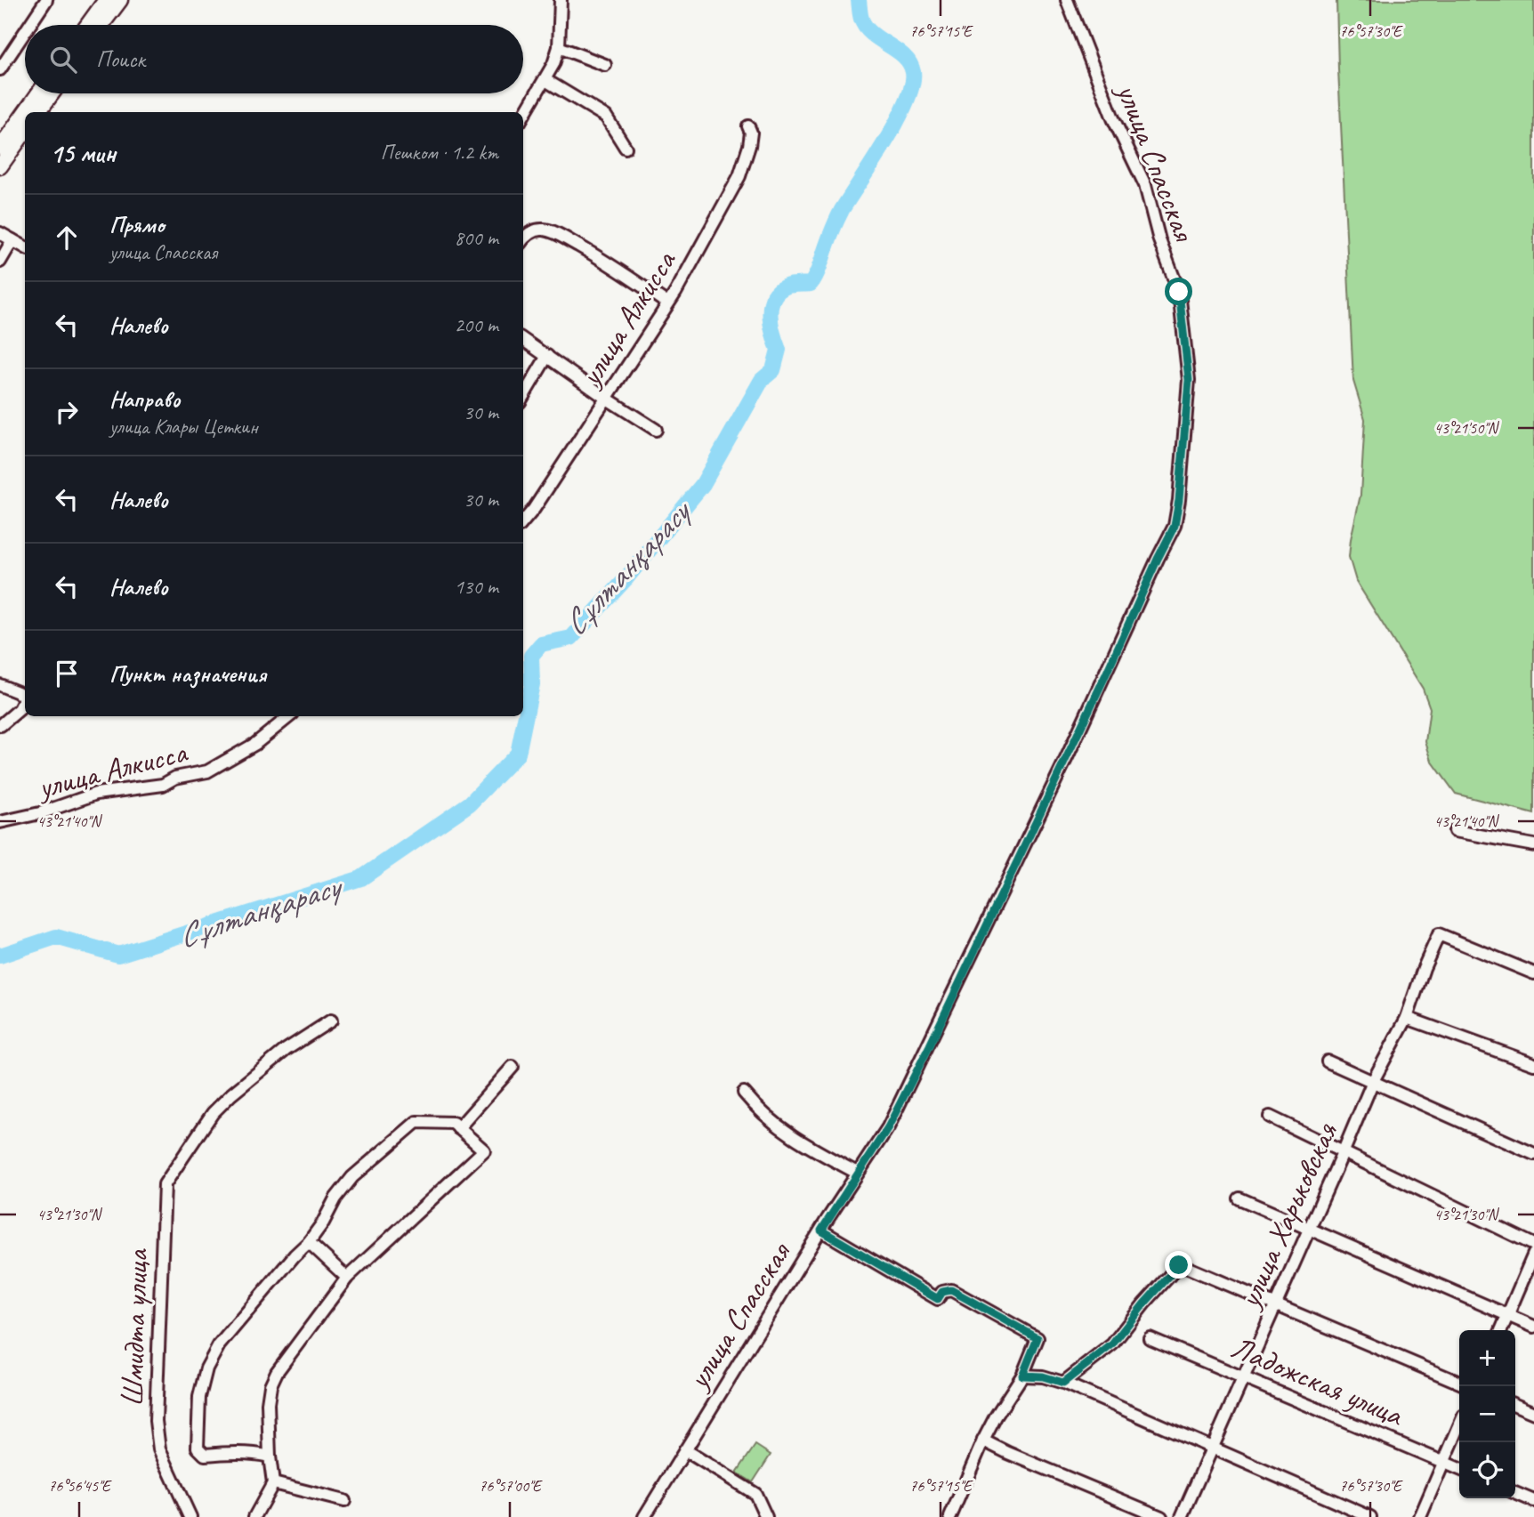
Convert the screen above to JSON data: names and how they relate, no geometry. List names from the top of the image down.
{
  "streets": {
    "street": [
      "улица Спасская",
      "улица Алкисса",
      "улица Харьковская",
      "Шмидта улица",
      "Ладожская улица"
    ]
  },
  "crossings": [
    ["улица Харьковская", "Ладожская улица"]
  ],
  "water": ["Сұлтанқарасу"],
  "page": {
    "search": "Поиск",
    "heading": ["15 мин", "Пешком · 1.2 km"],
    "list": [
      ["Прямо", "улица Спасская", "800 m"],
      ["Налево", "200 m"],
      ["Направо", "улица Клары Цеткин", "30 m"],
      ["Налево", "30 m"],
      ["Налево", "130 m"],
      "Пункт назначения"
    ],
    "map_buttons": ["+", "−"]
  },
  "coordinates": [
    "76°57'15\"E",
    "76°57'30\"E",
    "43°21'50\"N",
    "43°21'40\"N",
    "43°21'30\"N",
    "76°56'45\"E",
    "76°57'00\"E"
  ]
}
